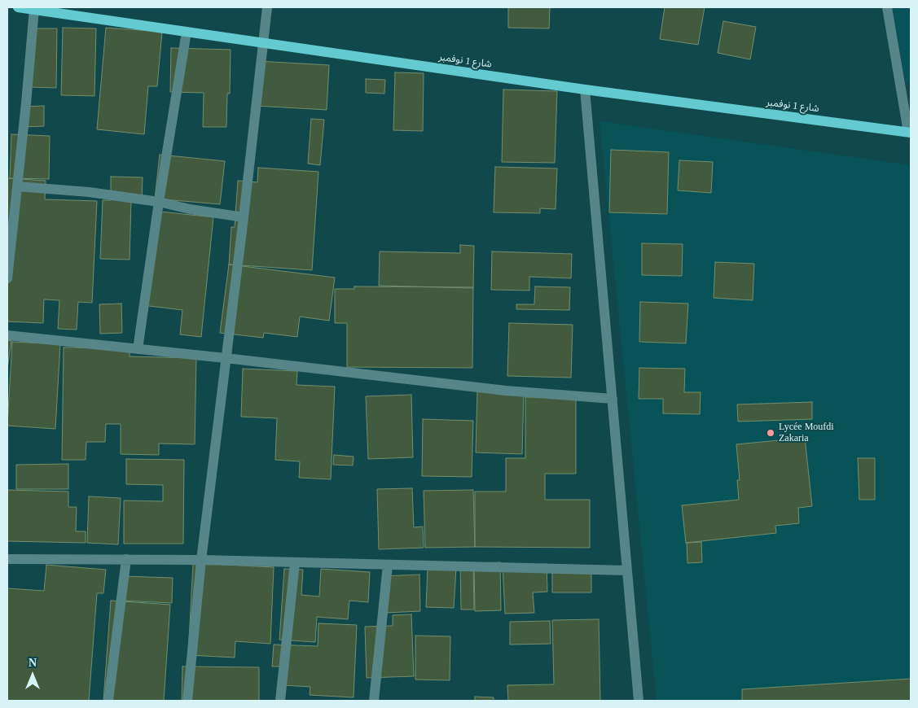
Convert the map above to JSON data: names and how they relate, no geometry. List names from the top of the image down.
{
  "streets": {
    "main road": ["شارع 1 نوفمبر"]
  },
  "places": ["Lycée Moufdi Zakaria"],
  "north": "top"
}
